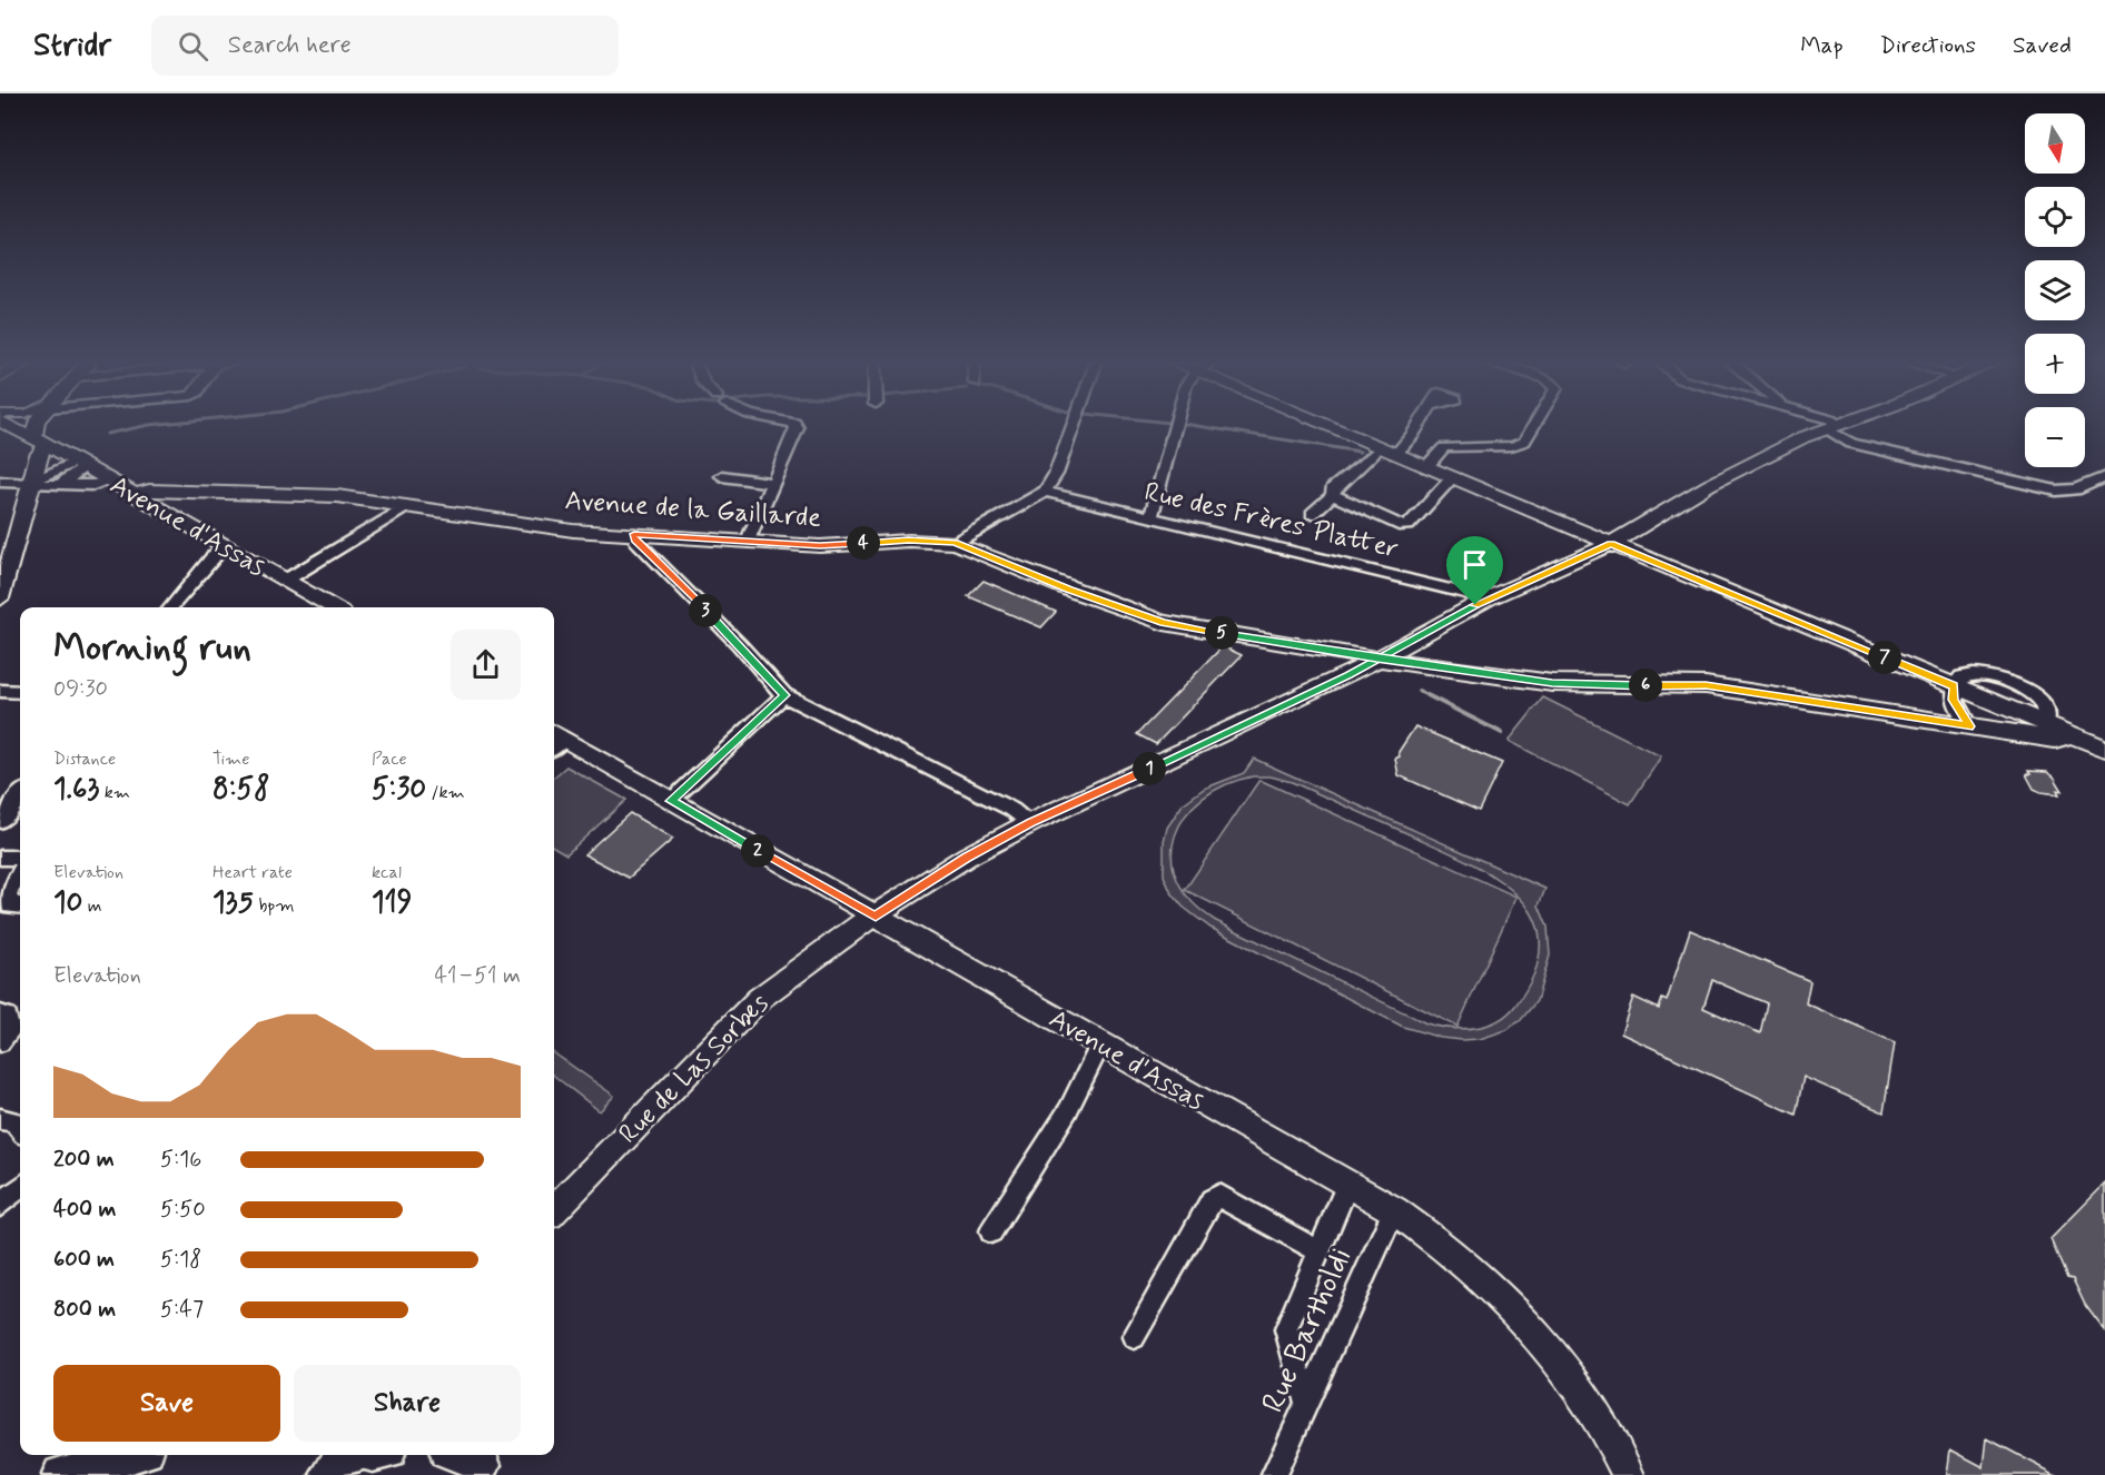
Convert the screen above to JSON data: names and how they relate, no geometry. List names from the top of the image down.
{
  "streets": {
    "street": [
      "Avenue de la Gaillarde",
      "Rue des Frères Platter",
      "Avenue d'Assas",
      "Rue de Las Sorbes",
      "Rue Bartholdi"
    ]
  },
  "crossings": [
    ["Avenue de la Gaillarde", "Avenue d'Assas"],
    ["Avenue de la Gaillarde", "Rue de Las Sorbes"],
    ["Rue des Frères Platter", "Rue de Las Sorbes"],
    ["Avenue d'Assas", "Rue de Las Sorbes"],
    ["Avenue d'Assas", "Rue Bartholdi"]
  ],
  "north": "bottom",
  "page": {
    "header": "Stridr",
    "search": "Search here",
    "nav": ["Map", "Directions", "Saved"],
    "map_buttons": ["+", "−"],
    "pins": [
      "4",
      "3",
      "5",
      "7",
      "6",
      "1",
      "2"
    ],
    "heading": ["Morning run", "09:30"],
    "stats": [
      ["Distance", "1.63 km"],
      ["Time", "8:58"],
      ["Pace", "5:30 /km"],
      ["Elevation", "10 m"],
      ["Heart rate", "135 bpm"],
      ["kcal", "119"]
    ],
    "chart": ["Elevation", "41–51 m"],
    "list": [
      {
        "name": "200 m",
        "note": "5:16"
      },
      {
        "name": "400 m",
        "note": "5:50"
      },
      {
        "name": "600 m",
        "note": "5:18"
      },
      {
        "name": "800 m",
        "note": "5:47"
      }
    ],
    "buttons": ["Save", "Share"]
  }
}
